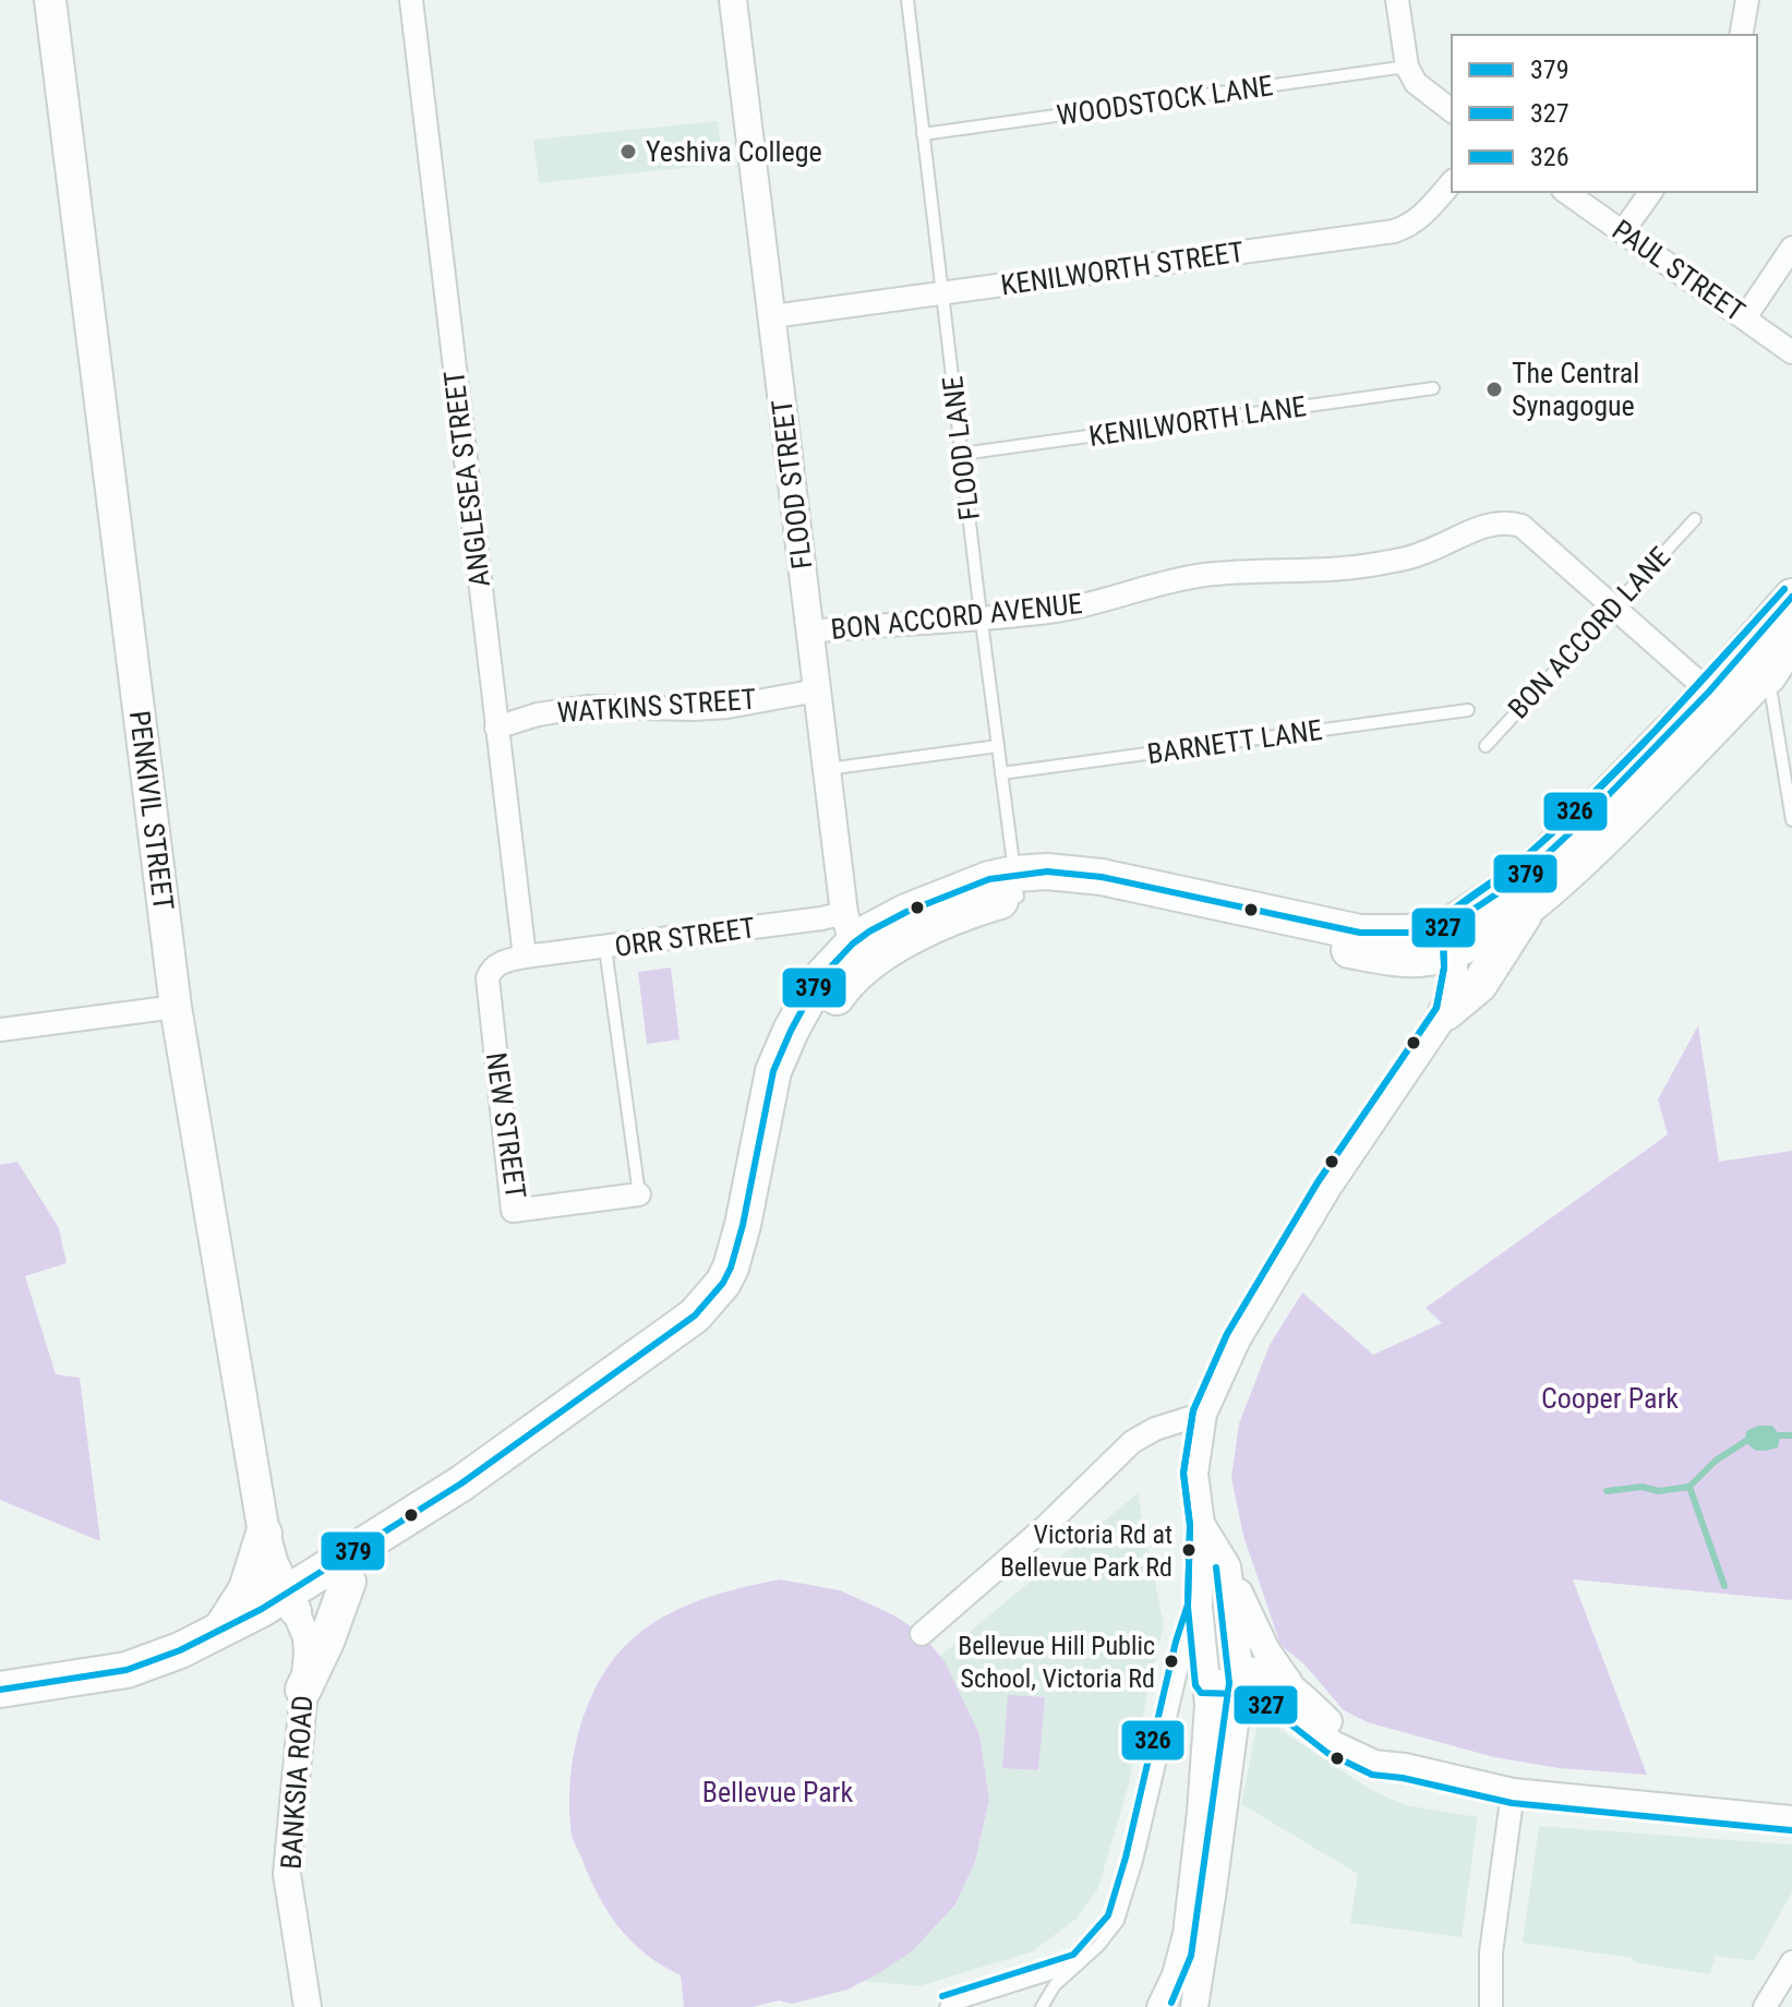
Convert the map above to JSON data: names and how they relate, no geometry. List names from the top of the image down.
{
  "streets": {
    "main road": ["PENKIVIL STREET"],
    "street": [
      "KENILWORTH STREET",
      "PAUL STREET",
      "ANGLESEA STREET",
      "FLOOD STREET",
      "BON ACCORD AVENUE",
      "WATKINS STREET",
      "ORR STREET",
      "NEW STREET",
      "BANKSIA ROAD"
    ],
    "lane": [
      "WOODSTOCK LANE",
      "KENILWORTH LANE",
      "FLOOD LANE",
      "BON ACCORD LANE",
      "BARNETT LANE"
    ]
  },
  "crossings": [
    ["WOODSTOCK LANE", "FLOOD LANE"],
    ["KENILWORTH STREET", "FLOOD LANE"],
    ["KENILWORTH STREET", "FLOOD STREET"],
    ["KENILWORTH LANE", "FLOOD LANE"],
    ["FLOOD LANE", "BON ACCORD AVENUE"],
    ["FLOOD LANE", "BARNETT LANE"],
    ["ANGLESEA STREET", "WATKINS STREET"],
    ["ANGLESEA STREET", "ORR STREET"],
    ["ANGLESEA STREET", "NEW STREET"],
    ["FLOOD STREET", "BON ACCORD AVENUE"],
    ["FLOOD STREET", "WATKINS STREET"],
    ["FLOOD STREET", "ORR STREET"],
    ["BON ACCORD AVENUE", "BON ACCORD LANE"],
    ["PENKIVIL STREET", "BANKSIA ROAD"],
    ["ORR STREET", "NEW STREET"]
  ],
  "parks": ["Cooper Park", "Bellevue Park"],
  "places": [
    "Yeshiva College",
    "The Central Synagogue",
    "Victoria Rd at Bellevue Park Rd",
    "Bellevue Hill Public School, Victoria Rd"
  ],
  "lines": ["transit line 327", "transit line 326", "transit line 379"],
  "legend": ["379", "327", "326"]
}
